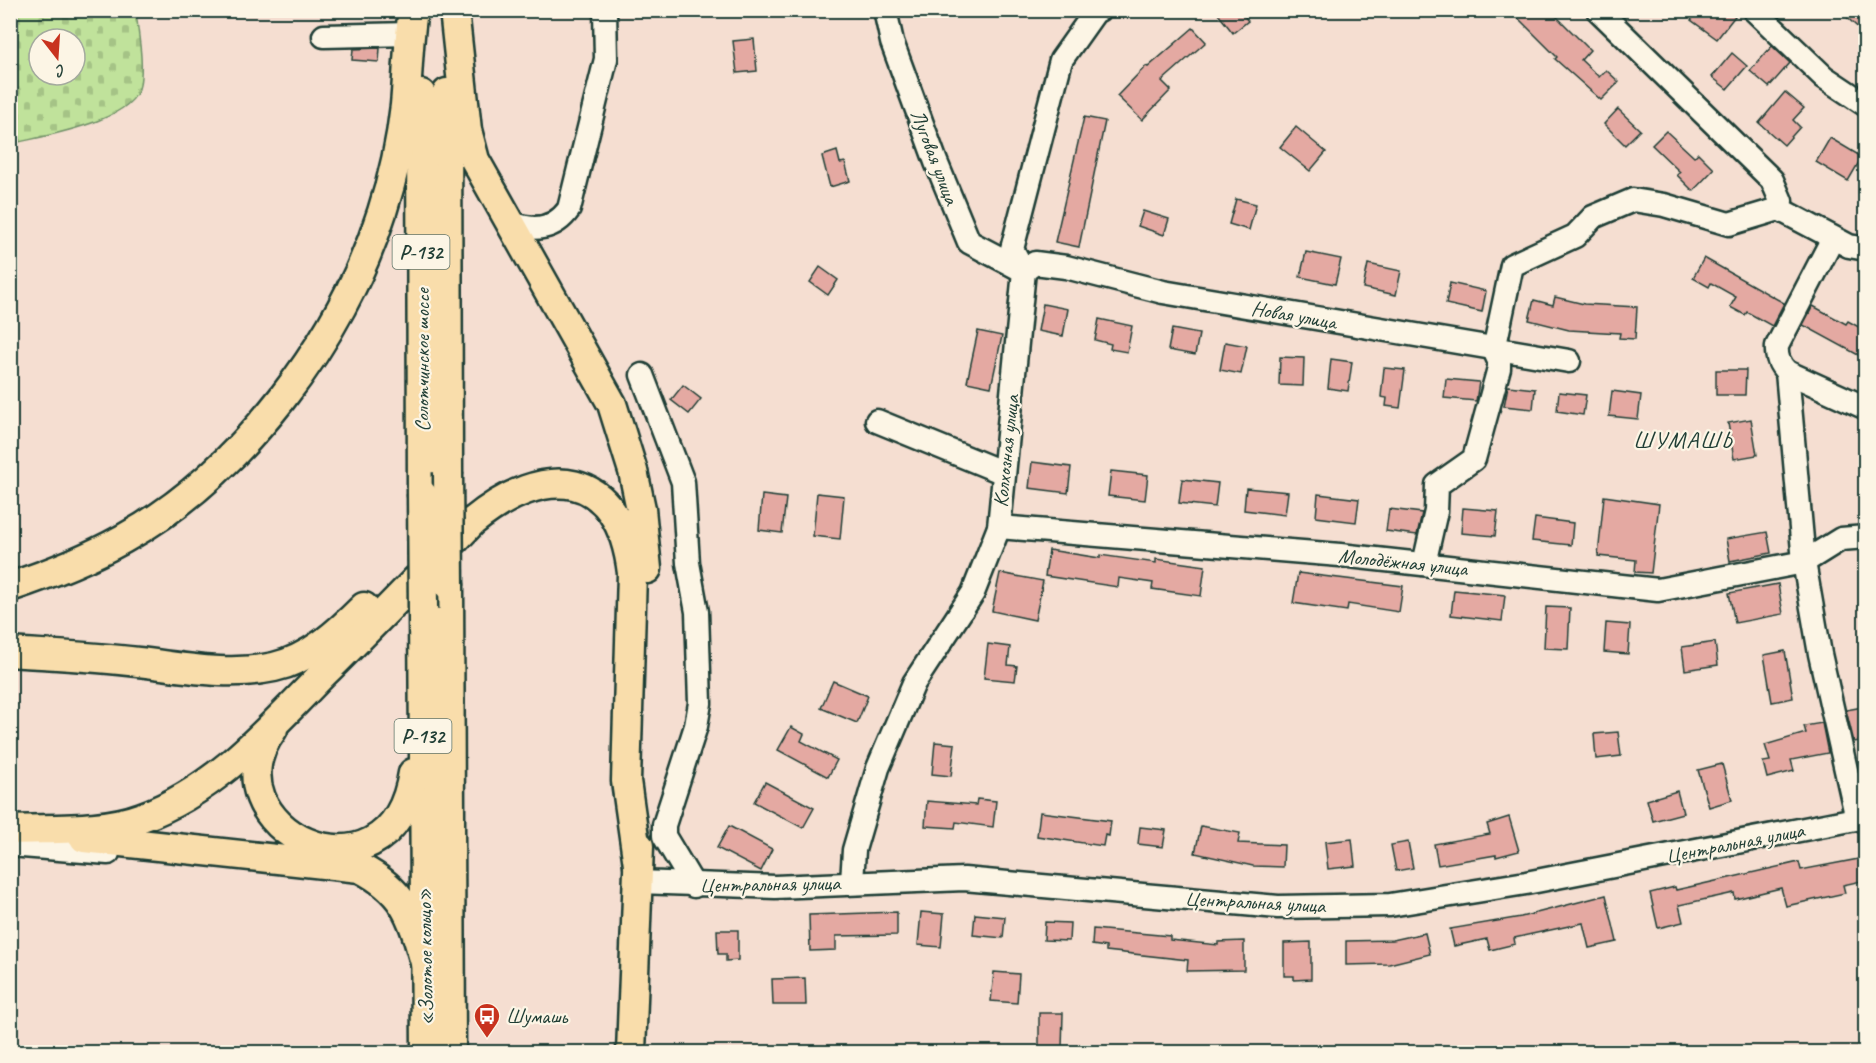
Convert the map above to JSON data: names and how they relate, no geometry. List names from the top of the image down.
{
  "streets": {
    "main road": ["Р-132", "Солотчинское шоссе", "«Золотое кольцо»"],
    "street": [
      "Луговая улица",
      "Новая улица",
      "Колхозная улица",
      "Молодёжная улица",
      "Центральная улица"
    ]
  },
  "crossings": [
    ["Луговая улица", "Новая улица"],
    ["Луговая улица", "Колхозная улица"],
    ["Новая улица", "Колхозная улица"],
    ["Солотчинское шоссе", "«Золотое кольцо»"],
    ["Колхозная улица", "Молодёжная улица"],
    ["Колхозная улица", "Центральная улица"]
  ],
  "districts": ["ШУМАШЬ"],
  "places": {
    "bus stop": ["Шумашь"]
  },
  "north": "bottom"
}
